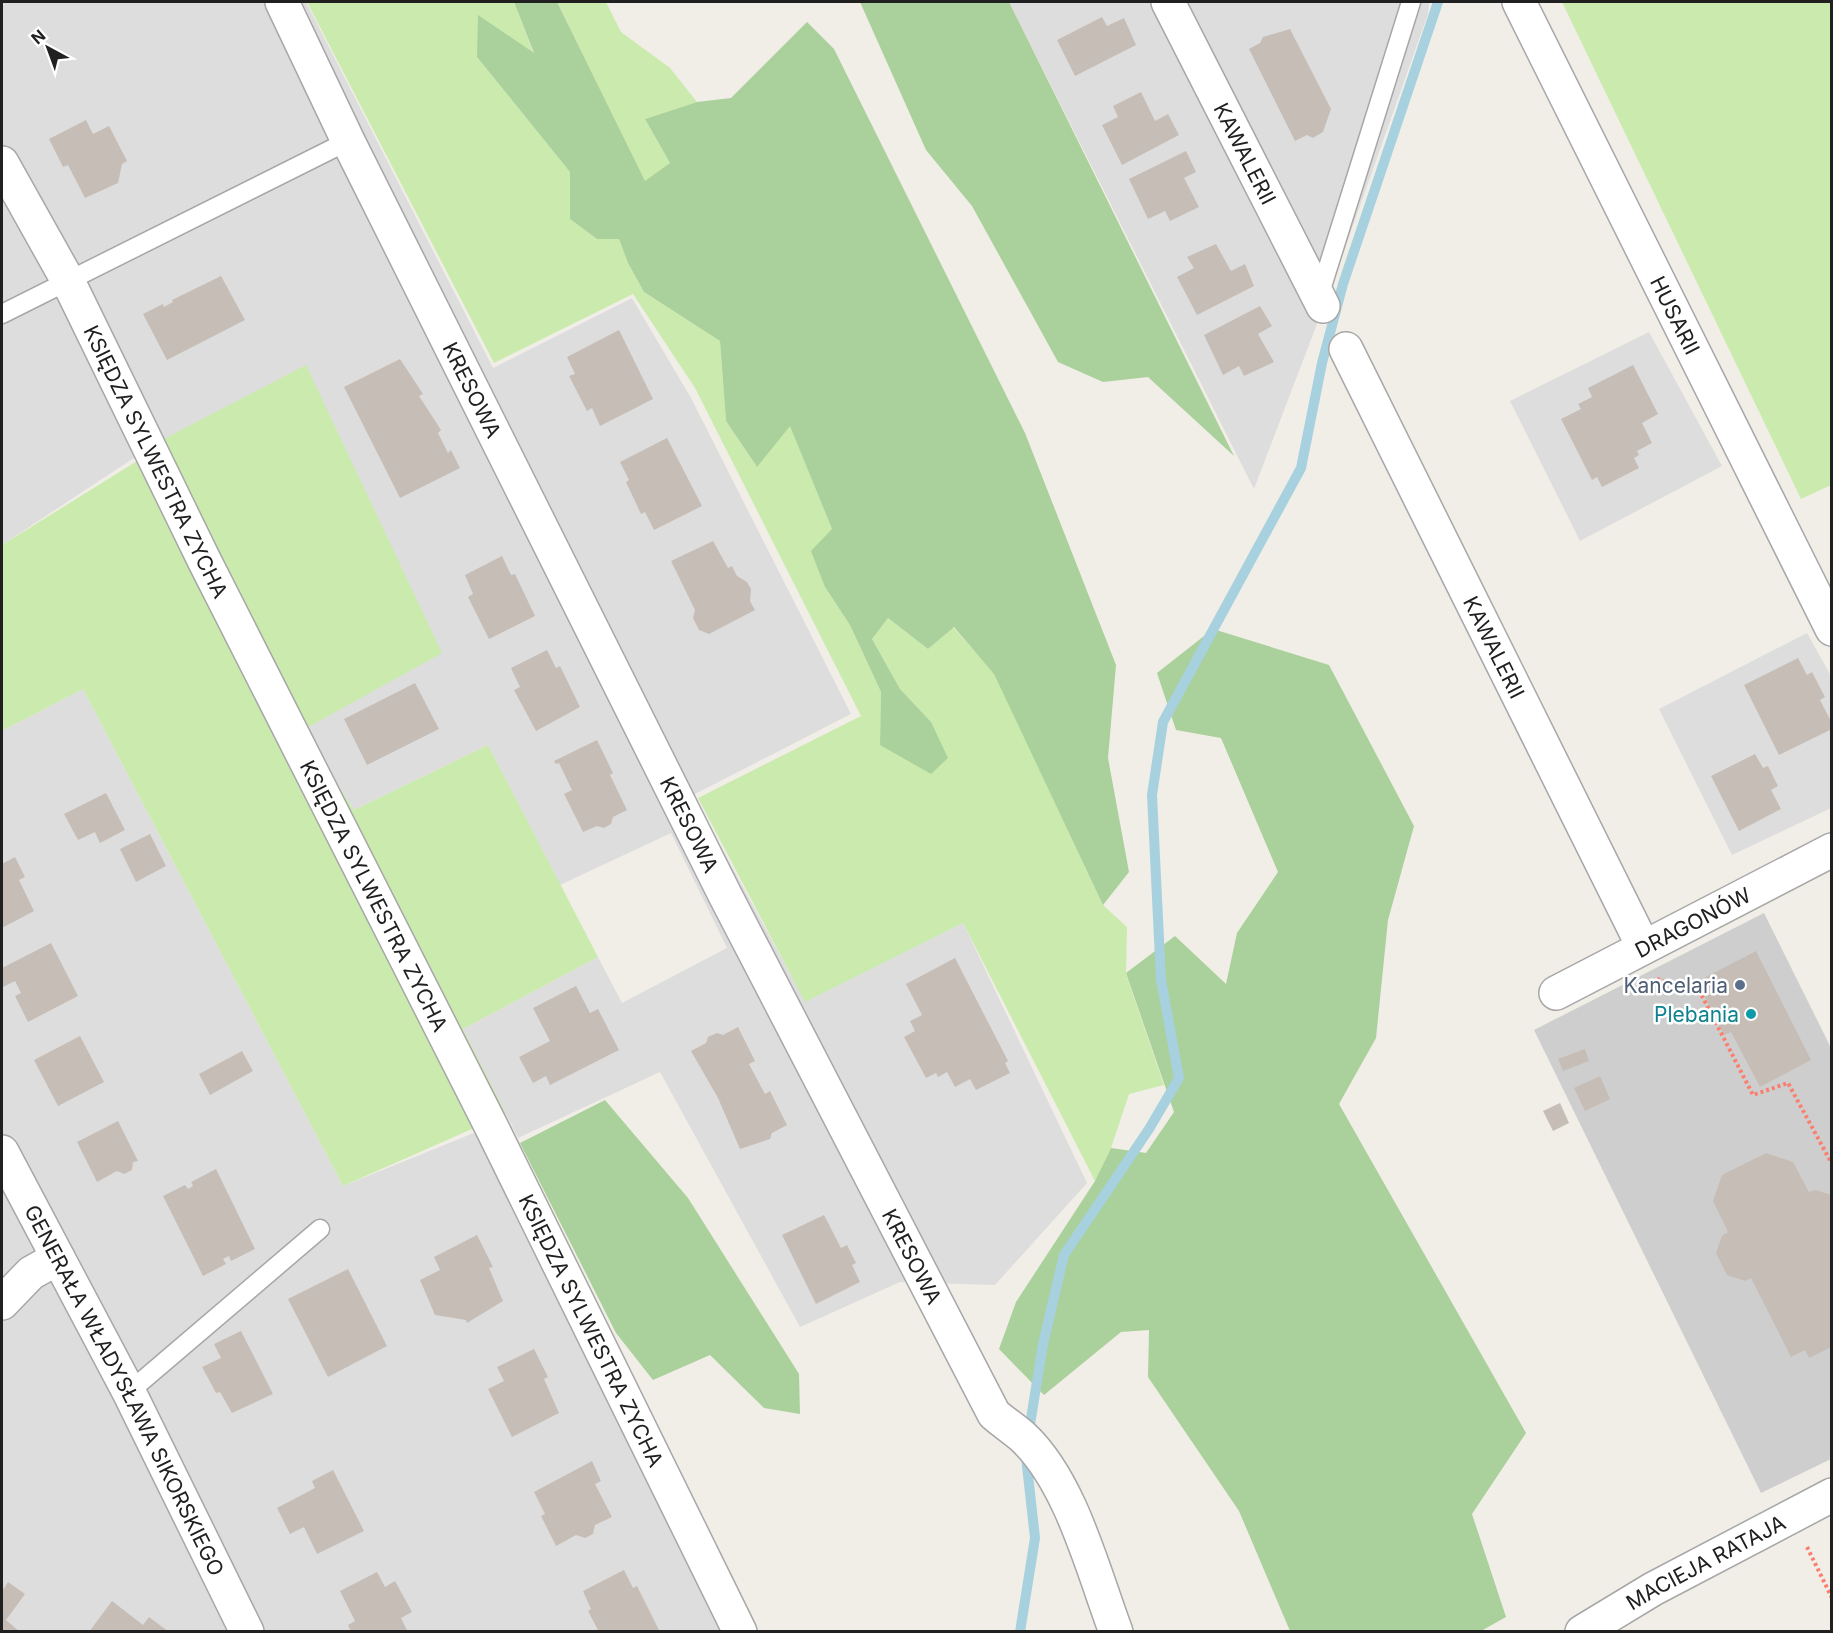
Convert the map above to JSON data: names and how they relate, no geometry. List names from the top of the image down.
{
  "streets": {
    "street": [
      "KAWALERII",
      "HUSARII",
      "KRESOWA",
      "KSIĘDZA SYLWESTRA ZYCHA",
      "DRAGONÓW",
      "GENERAŁA WŁADYSŁAWA SIKORSKIEGO",
      "MACIEJA RATAJA"
    ]
  },
  "crossings": [
    ["KAWALERII", "DRAGONÓW"]
  ],
  "places": ["Kancelaria", "Plebania"],
  "north": "top left"
}
